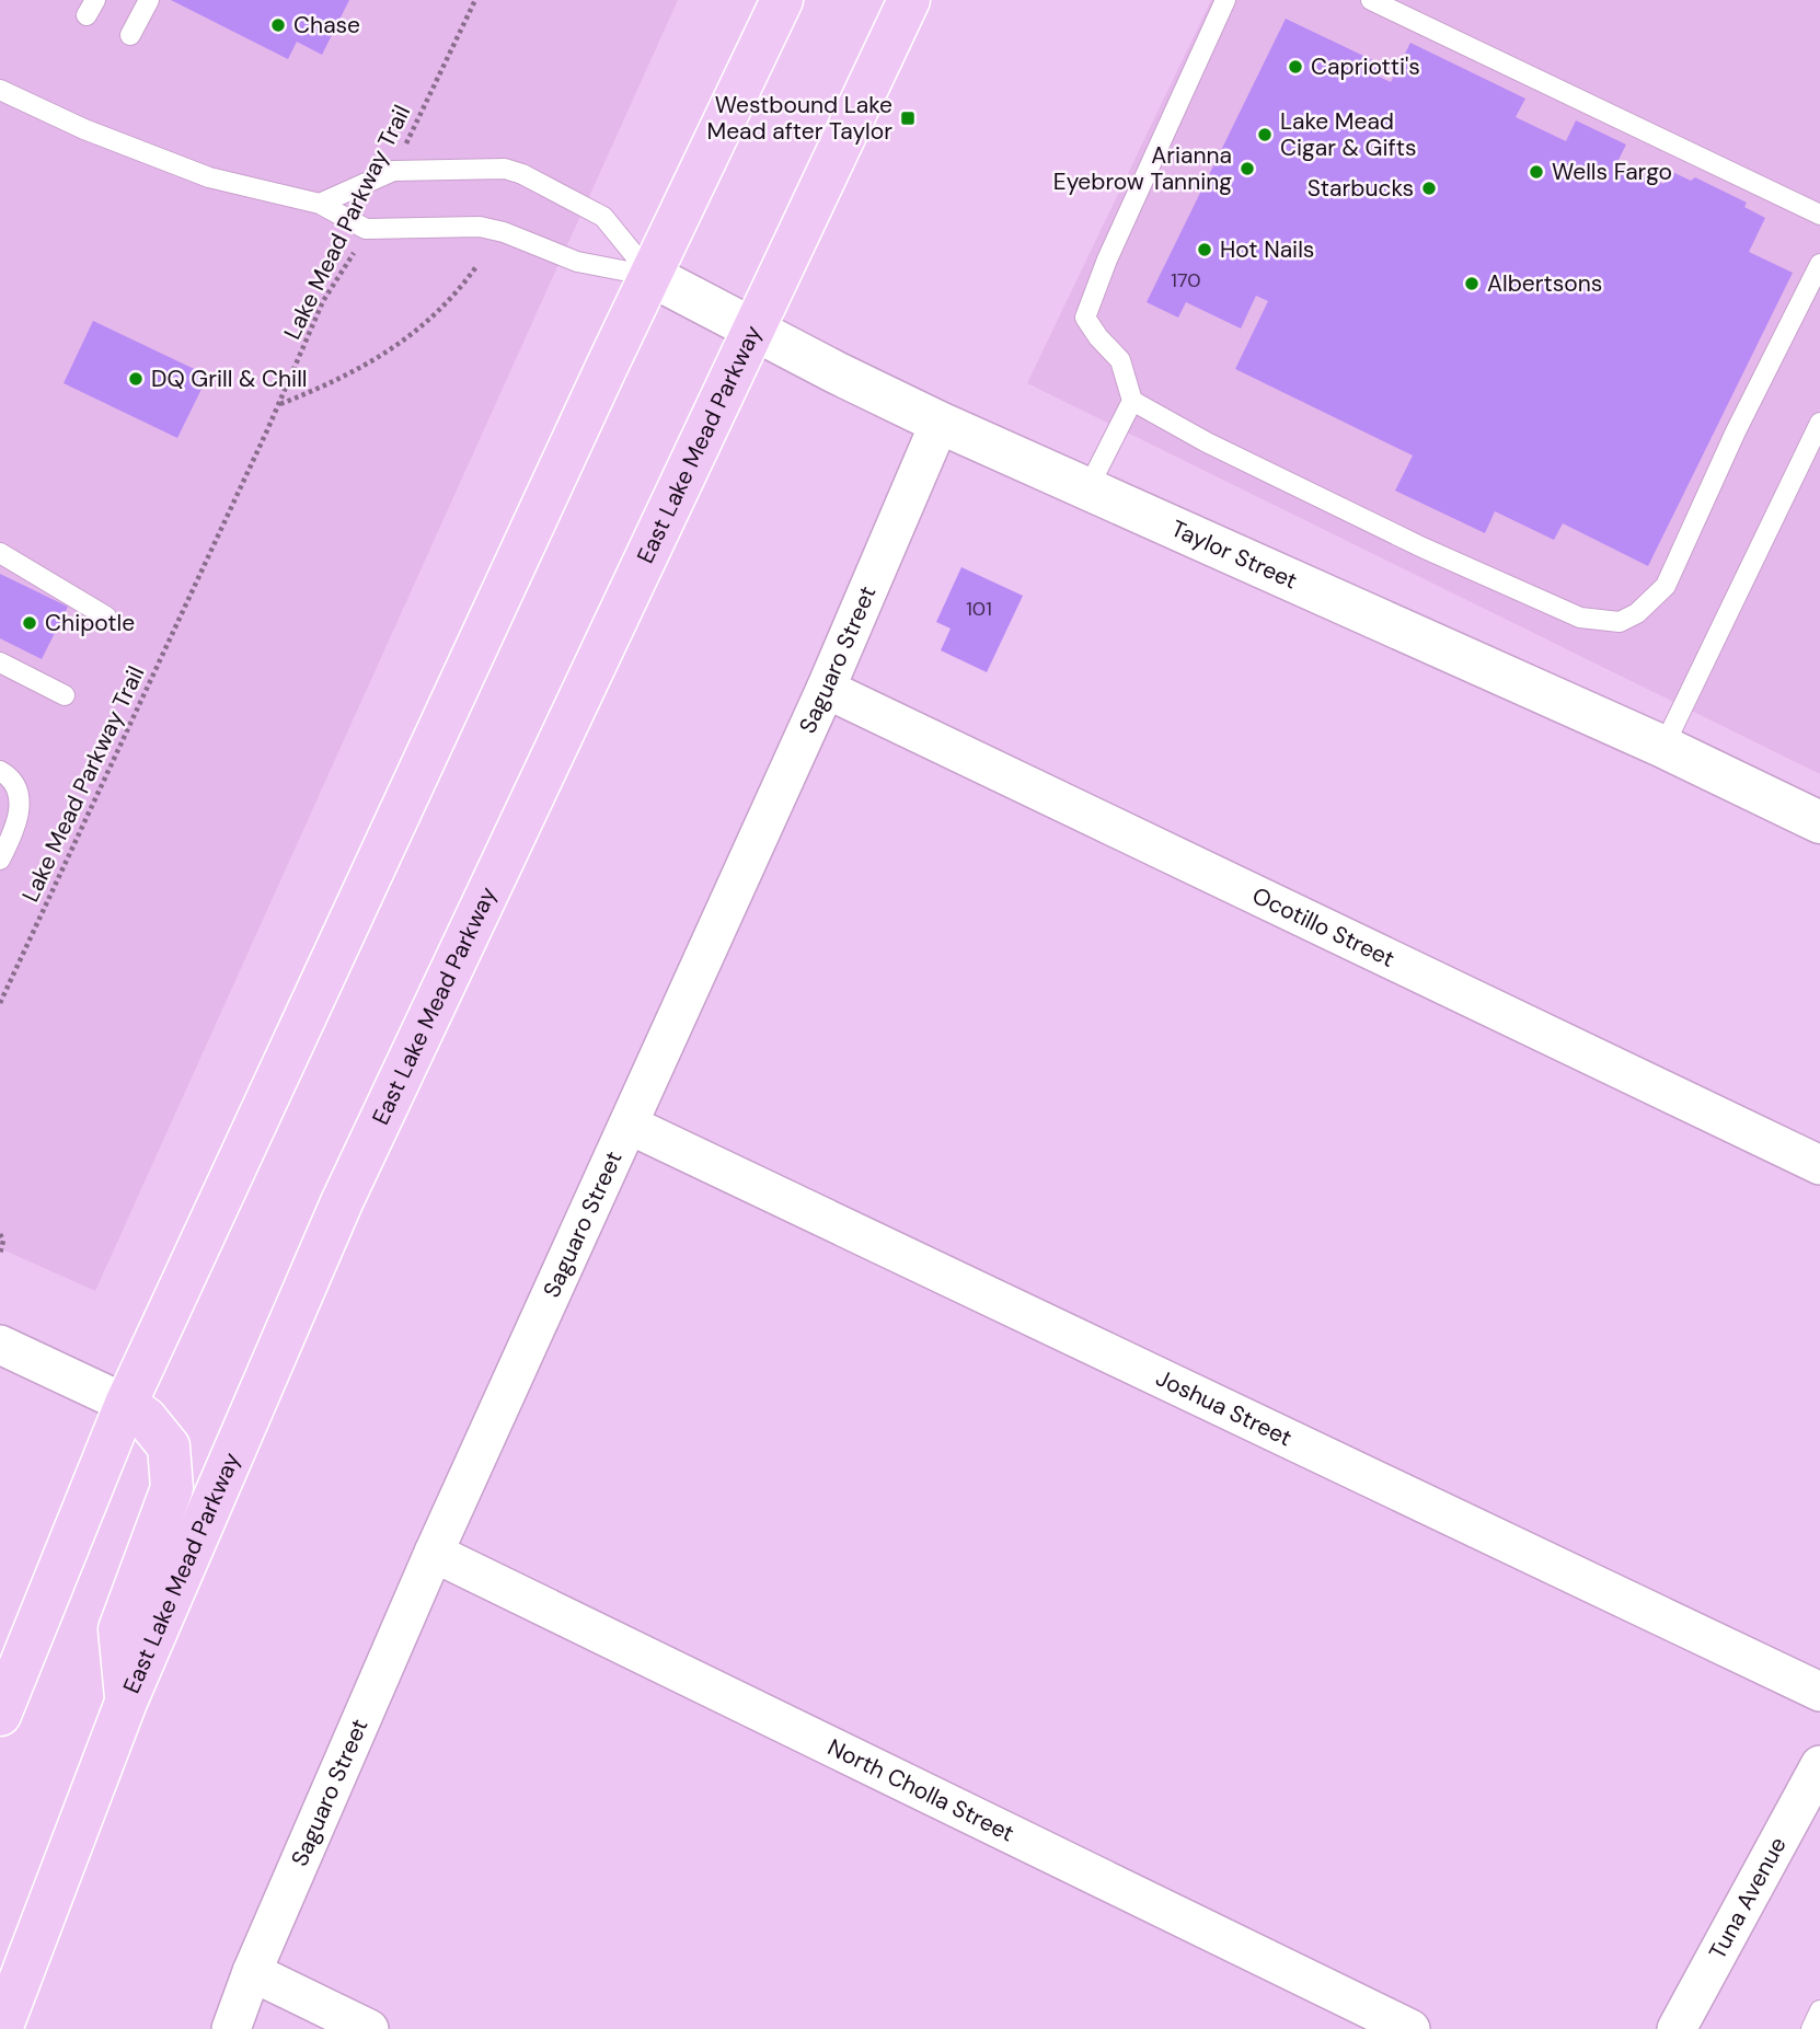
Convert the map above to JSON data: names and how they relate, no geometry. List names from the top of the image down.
{
  "streets": {
    "main road": ["East Lake Mead Parkway"],
    "street": [
      "Taylor Street",
      "Saguaro Street",
      "Ocotillo Street",
      "Joshua Street",
      "North Cholla Street",
      "Tuna Avenue"
    ],
    "path": ["Lake Mead Parkway Trail"]
  },
  "crossings": [
    ["East Lake Mead Parkway", "Taylor Street"],
    ["Taylor Street", "Saguaro Street"],
    ["Saguaro Street", "Ocotillo Street"],
    ["Saguaro Street", "Joshua Street"],
    ["Saguaro Street", "North Cholla Street"]
  ],
  "places": {
    "other": [
      "Chase",
      "Capriotti's",
      "Lake Mead Cigar & Gifts",
      "Arianna Eyebrow Tanning",
      "Wells Fargo",
      "Starbucks",
      "Hot Nails",
      "Albertsons",
      "DQ Grill & Chill",
      "Chipotle"
    ],
    "transit": ["Westbound Lake Mead after Taylor"]
  },
  "house_numbers": ["170", "101"]
}
